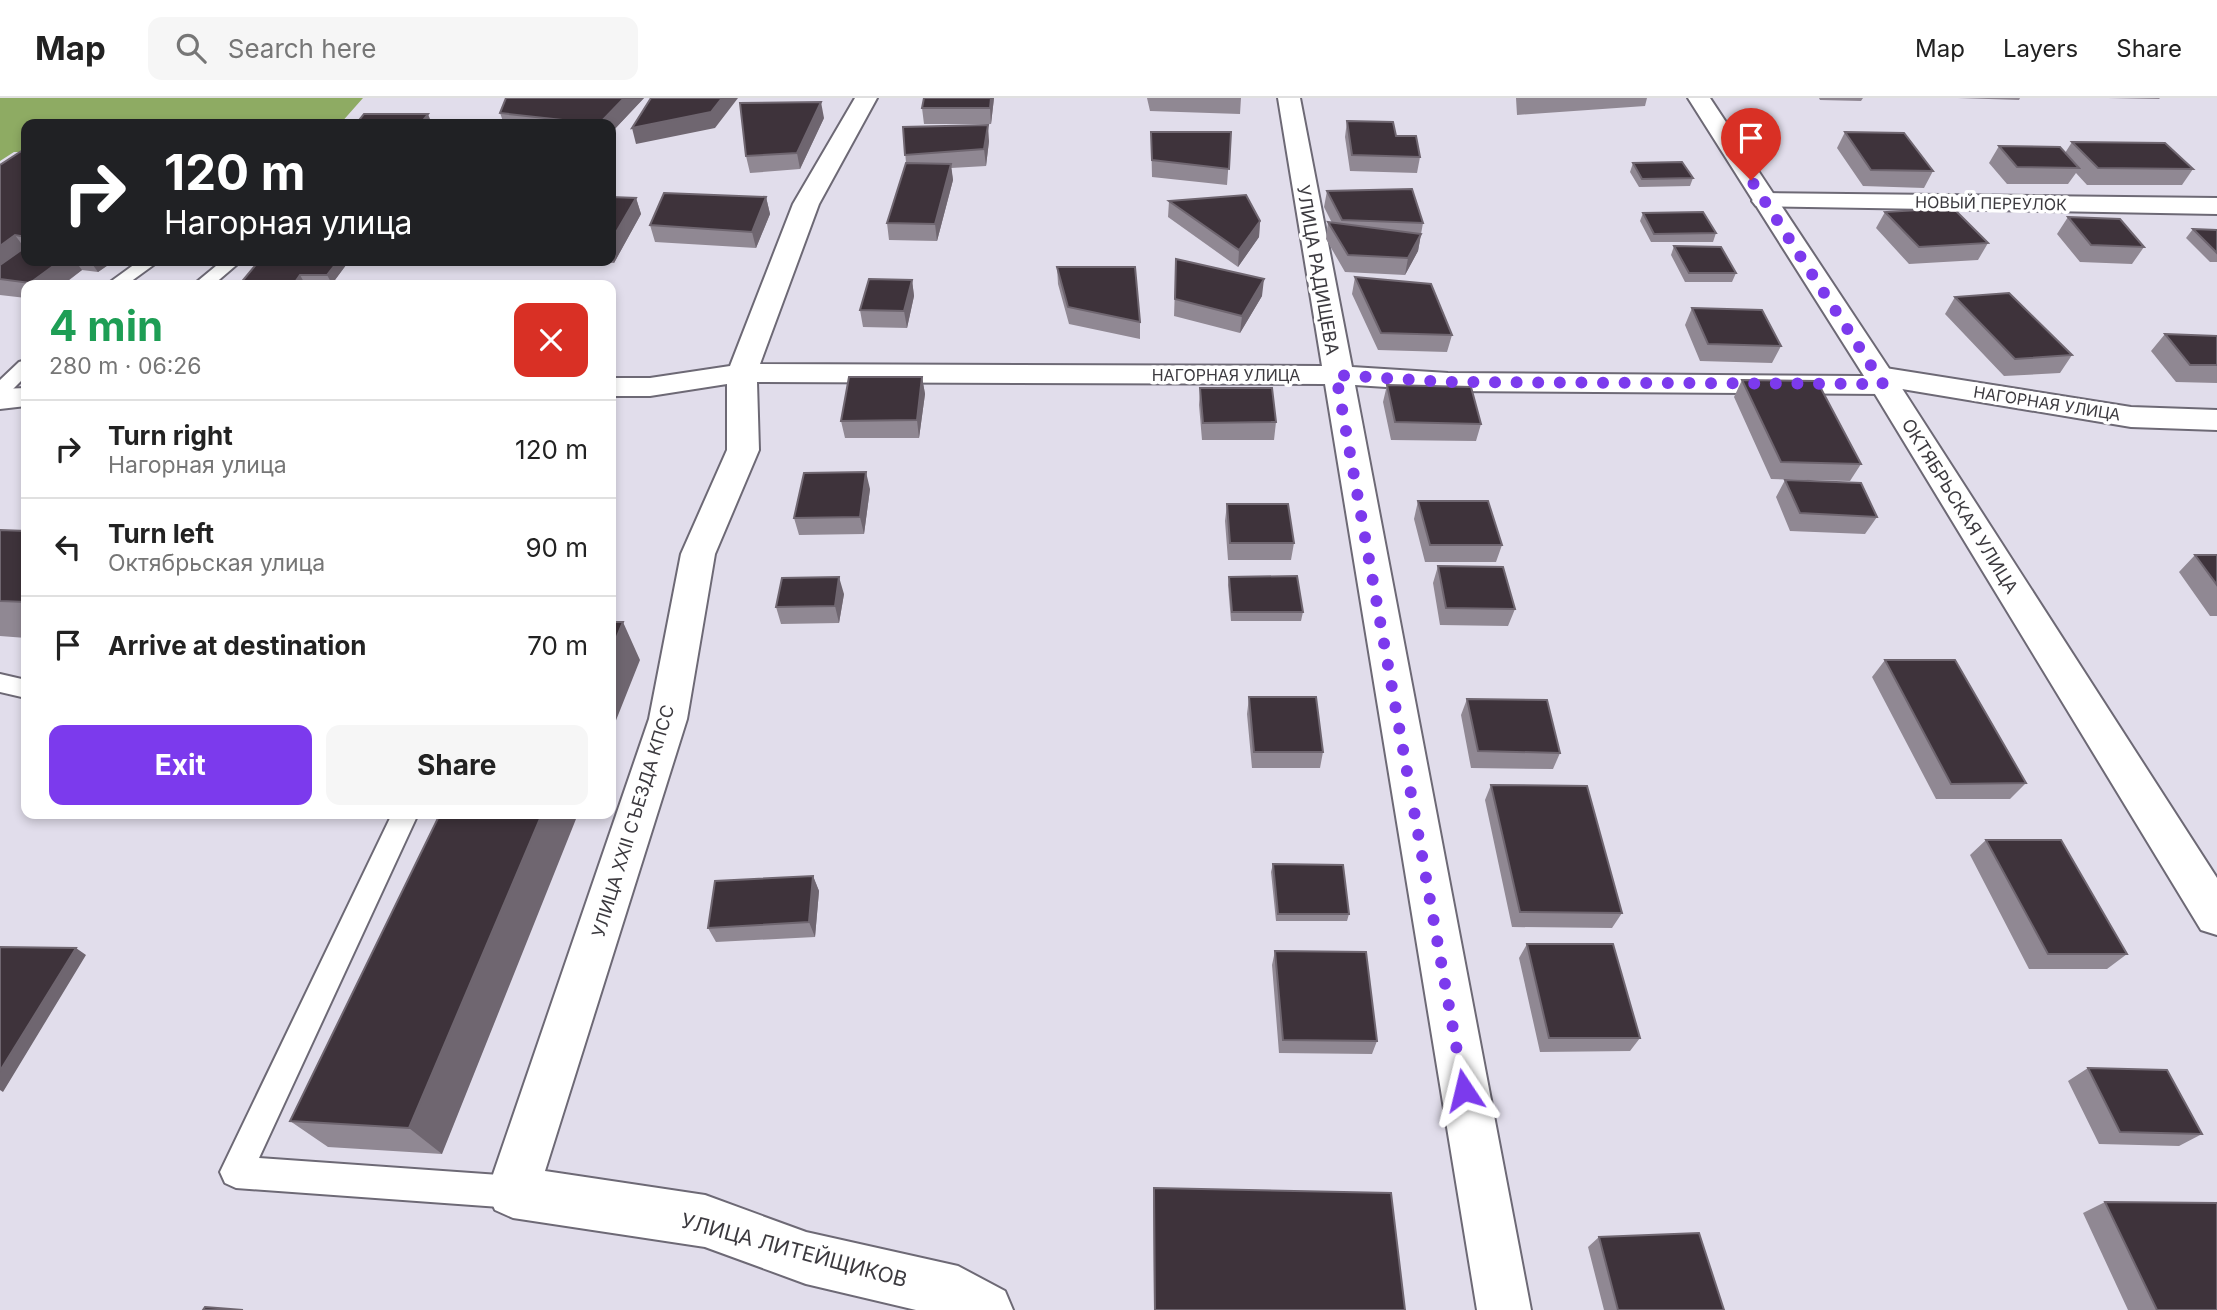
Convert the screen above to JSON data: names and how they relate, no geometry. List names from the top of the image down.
{
  "streets": {
    "street": [
      "НОВЫЙ ПЕРЕУЛОК",
      "УЛИЦА РАДИЩЕВА",
      "НАГОРНАЯ УЛИЦА",
      "ОКТЯБРЬСКАЯ УЛИЦА",
      "УЛИЦА XXII СЪЕЗДА КПСС",
      "УЛИЦА ЛИТЕЙЩИКОВ"
    ]
  },
  "crossings": [
    ["НОВЫЙ ПЕРЕУЛОК", "ОКТЯБРЬСКАЯ УЛИЦА"],
    ["УЛИЦА РАДИЩЕВА", "НАГОРНАЯ УЛИЦА"],
    ["НАГОРНАЯ УЛИЦА", "ОКТЯБРЬСКАЯ УЛИЦА"],
    ["НАГОРНАЯ УЛИЦА", "УЛИЦА XXII СЪЕЗДА КПСС"],
    ["УЛИЦА XXII СЪЕЗДА КПСС", "УЛИЦА ЛИТЕЙЩИКОВ"]
  ],
  "page": {
    "header": "Map",
    "search": "Search here",
    "nav": ["Map", "Layers", "Share"],
    "turn": ["120 m", "Нагорная улица"],
    "heading": ["4 min", "280 m · 06:26"],
    "list": [
      {
        "name": "Turn right",
        "note": "Нагорная улица",
        "value": "120 m"
      },
      {
        "name": "Turn left",
        "note": "Октябрьская улица",
        "value": "90 m"
      },
      {
        "name": "Arrive at destination",
        "value": "70 m"
      }
    ],
    "buttons": ["Exit", "Share"]
  }
}
